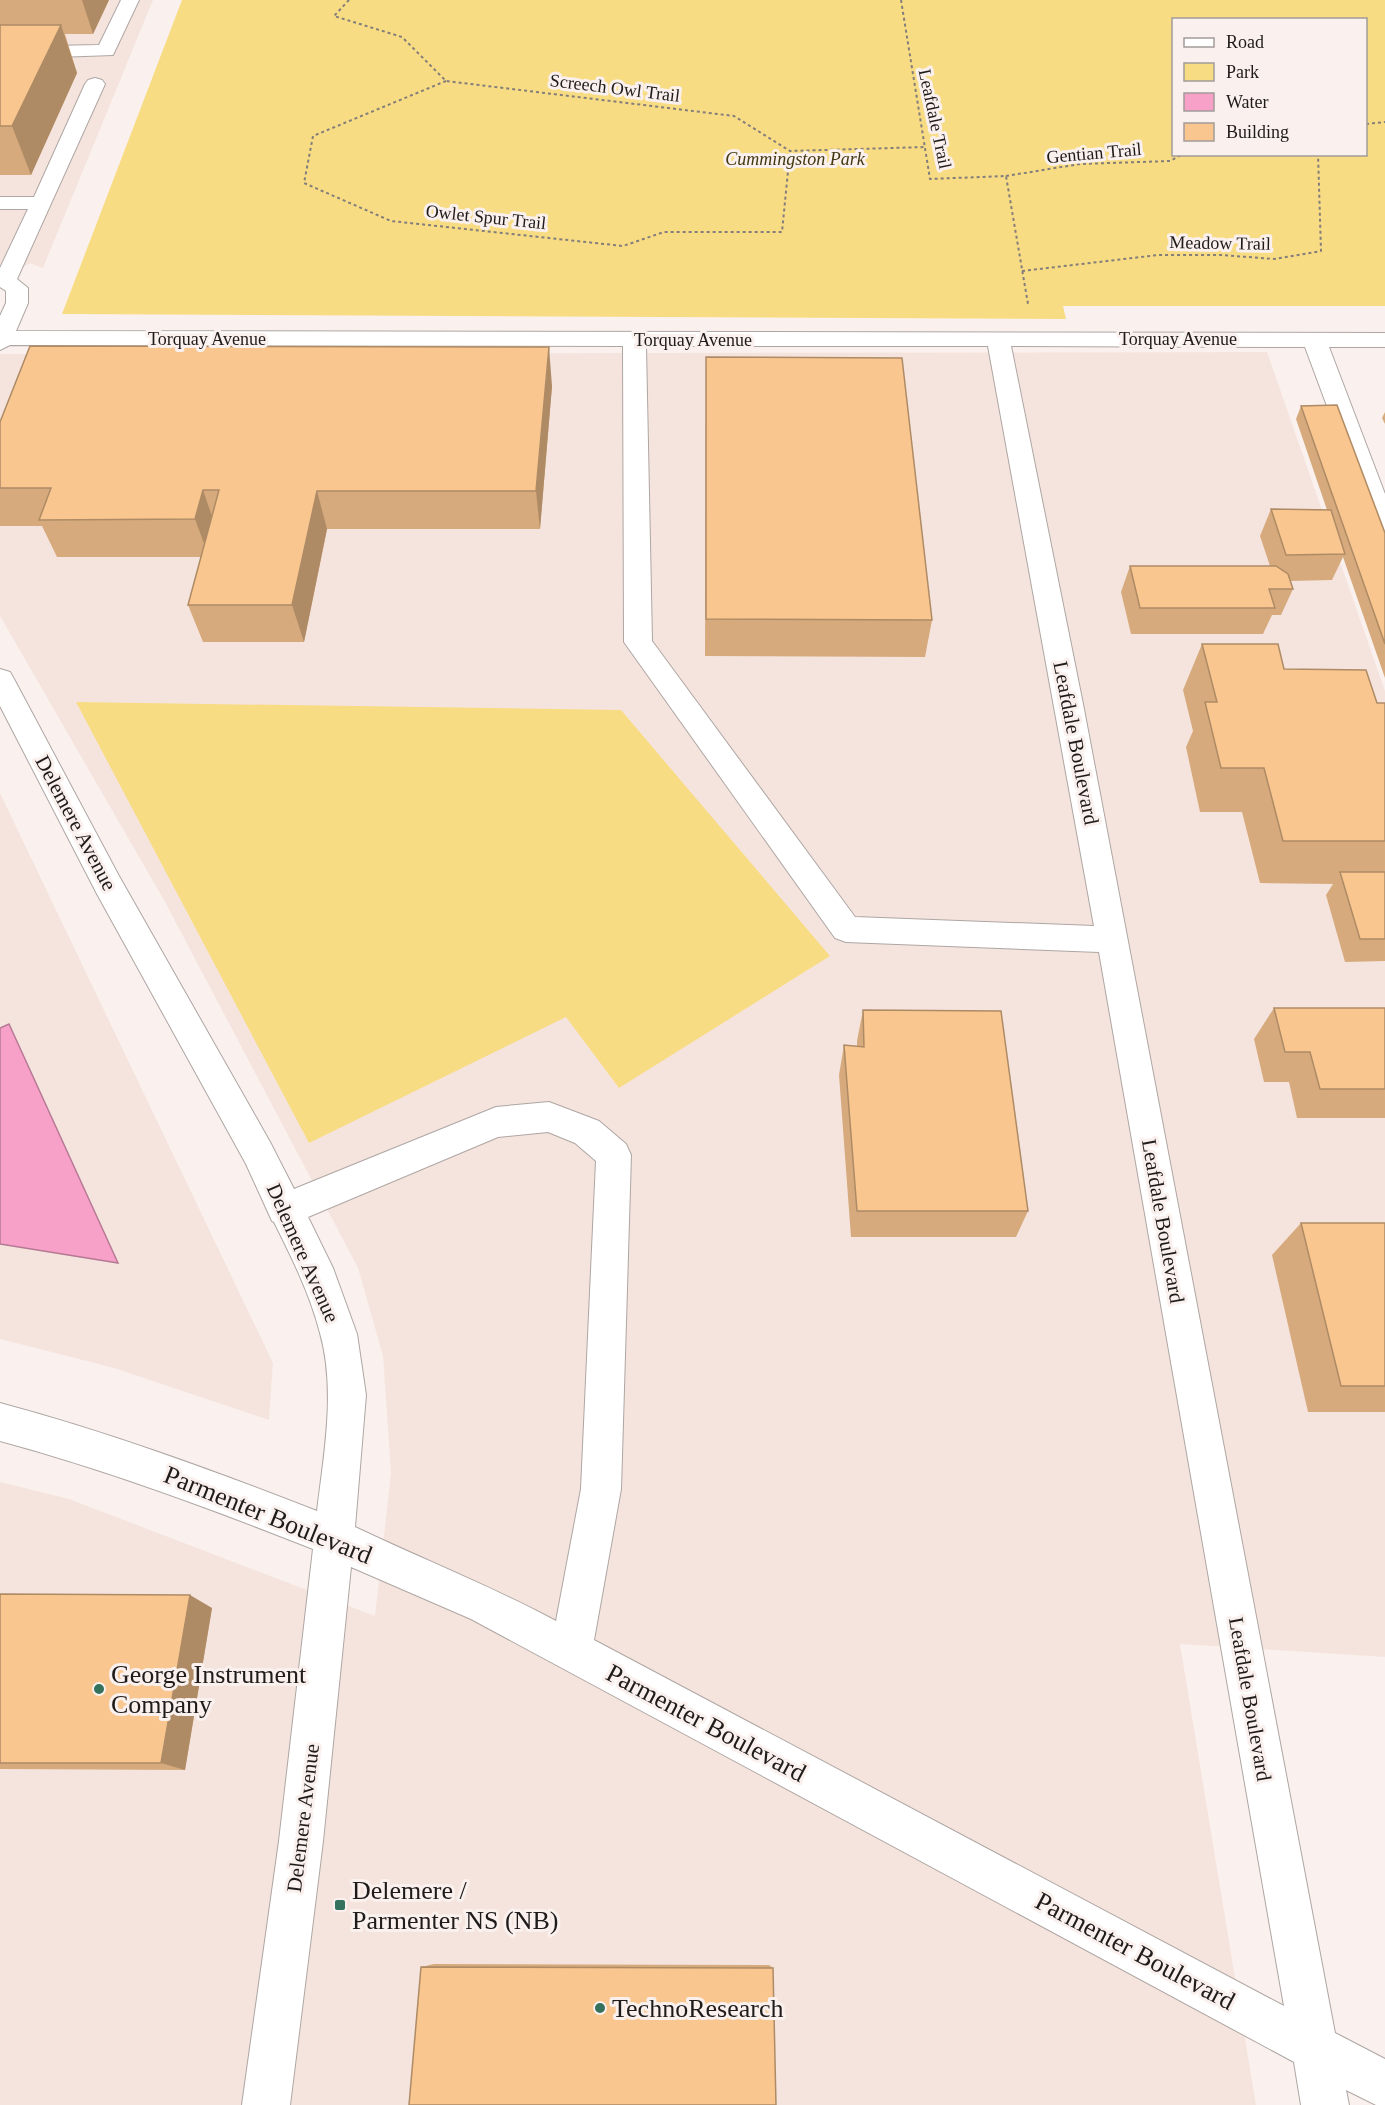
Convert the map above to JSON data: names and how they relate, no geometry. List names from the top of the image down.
{
  "streets": {
    "street": [
      "Torquay Avenue",
      "Leafdale Boulevard",
      "Delemere Avenue",
      "Parmenter Boulevard"
    ],
    "path": [
      "Screech Owl Trail",
      "Leafdale Trail",
      "Gentian Trail",
      "Owlet Spur Trail",
      "Meadow Trail"
    ]
  },
  "crossings": [
    ["Screech Owl Trail", "Owlet Spur Trail"],
    ["Leafdale Trail", "Gentian Trail"],
    ["Torquay Avenue", "Leafdale Boulevard"],
    ["Leafdale Boulevard", "Parmenter Boulevard"],
    ["Delemere Avenue", "Parmenter Boulevard"]
  ],
  "parks": ["Cummingston Park"],
  "places": {
    "other": ["George Instrument Company", "TechnoResearch"],
    "transit": ["Delemere / Parmenter NS (NB)"]
  },
  "legend": [
    "Road",
    "Park",
    "Water",
    "Building"
  ]
}
